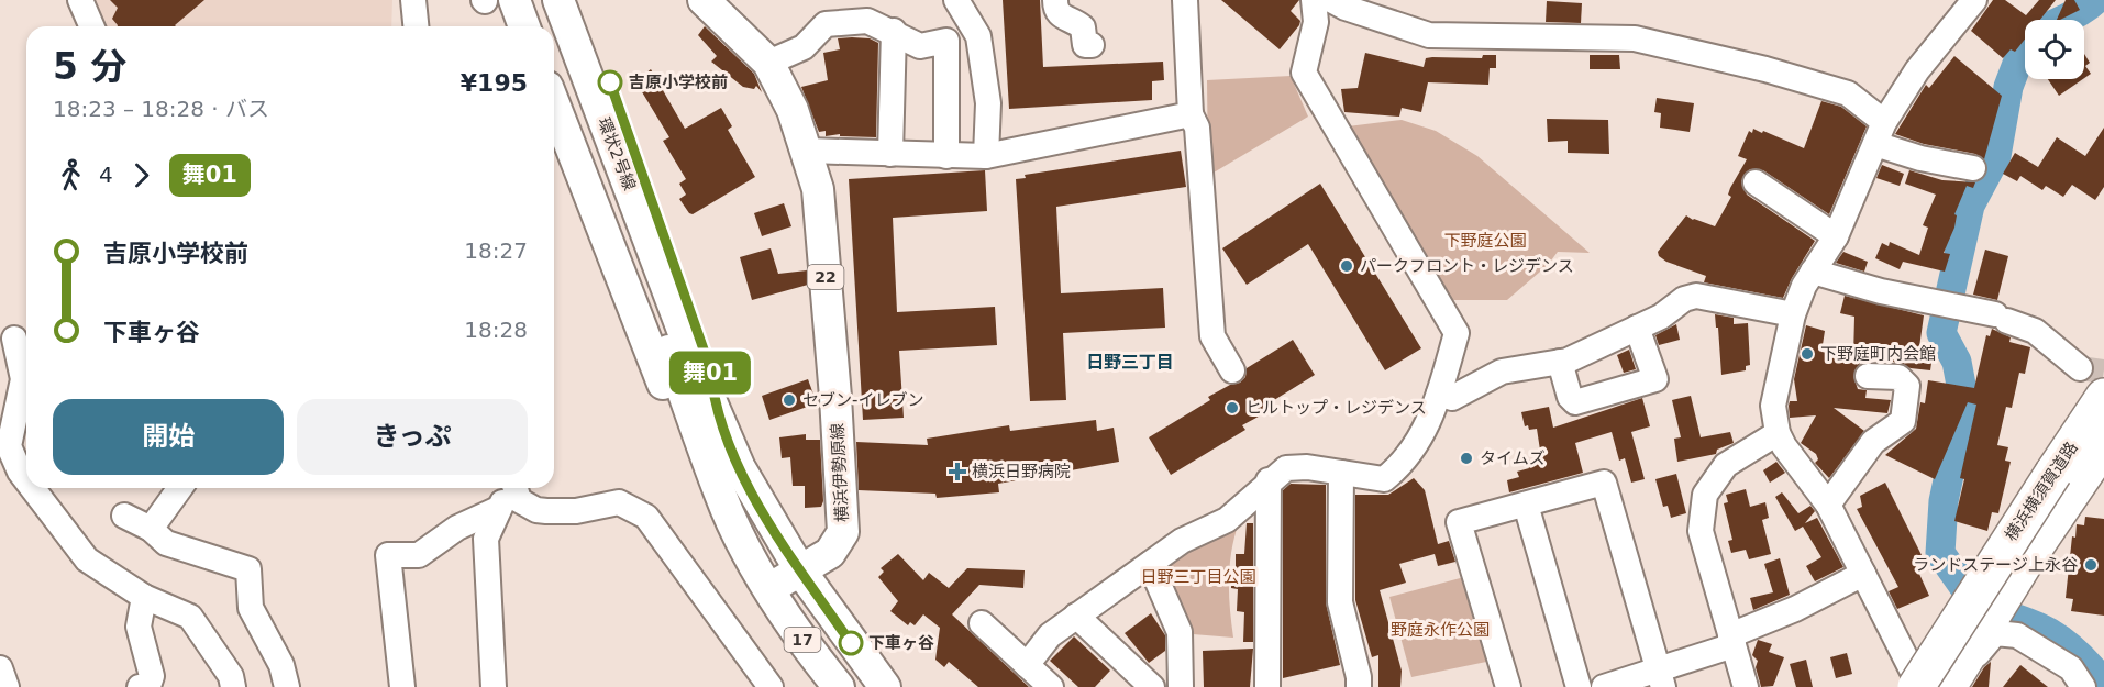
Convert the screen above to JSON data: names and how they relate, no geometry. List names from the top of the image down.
{
  "streets": {
    "highway": ["横浜横須賀道路"],
    "main road": [
      "環状2号線",
      "22",
      "横浜伊勢原線",
      "17"
    ]
  },
  "crossings": [
    ["環状2号線", "横浜伊勢原線"]
  ],
  "districts": ["日野三丁目"],
  "parks": ["下野庭公園", "日野三丁目公園", "野庭永作公園"],
  "places": {
    "other": [
      "吉原小学校前",
      "パークフロント・レジデンス",
      "下野庭町内会館",
      "セブン-イレブン",
      "ヒルトップ・レジデンス",
      "タイムズ",
      "ランドステージ上永谷",
      "下車ヶ谷"
    ],
    "health": ["横浜日野病院"]
  },
  "lines": ["bus line 舞01"],
  "page": {
    "on_map": "舞01",
    "heading": ["5 分", "18:23 – 18:28 · バス", "¥195"],
    "legs": ["4", "舞01"],
    "list": [
      {
        "name": "吉原小学校前",
        "value": "18:27"
      },
      {
        "name": "下車ヶ谷",
        "value": "18:28"
      }
    ],
    "buttons": ["開始", "きっぷ"]
  }
}
